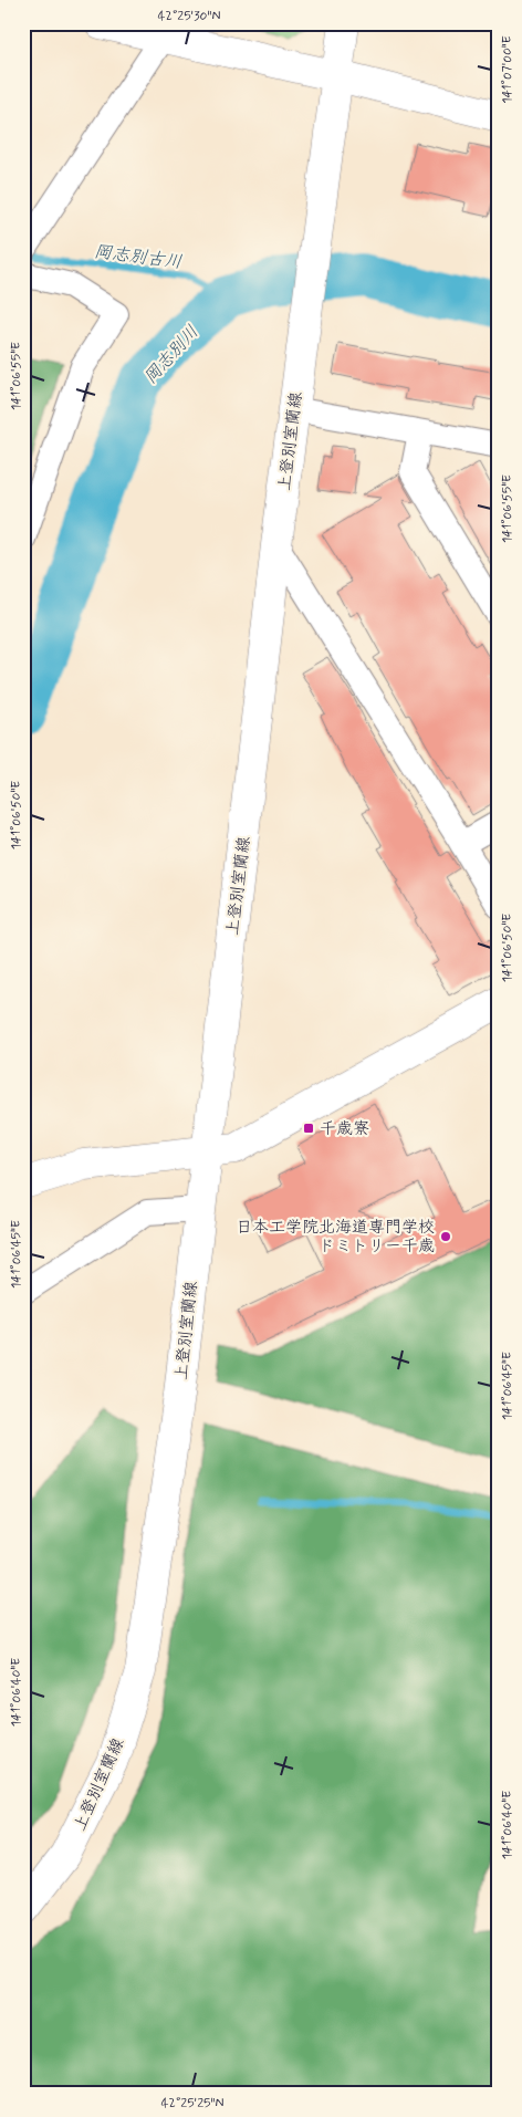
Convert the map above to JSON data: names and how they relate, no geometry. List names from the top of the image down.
{
  "streets": {
    "main road": ["上登別室蘭線"]
  },
  "water": ["岡志別古川", "岡志別川"],
  "places": {
    "transit": ["千歳寮"],
    "other": ["日本工学院北海道専門学校 ドミトリー千歳"]
  },
  "coordinates": [
    "42°25'30\"N",
    "141°07'00\"E",
    "141°06'55\"E",
    "141°06'50\"E",
    "141°06'45\"E",
    "141°06'40\"E",
    "42°25'25\"N"
  ]
}
